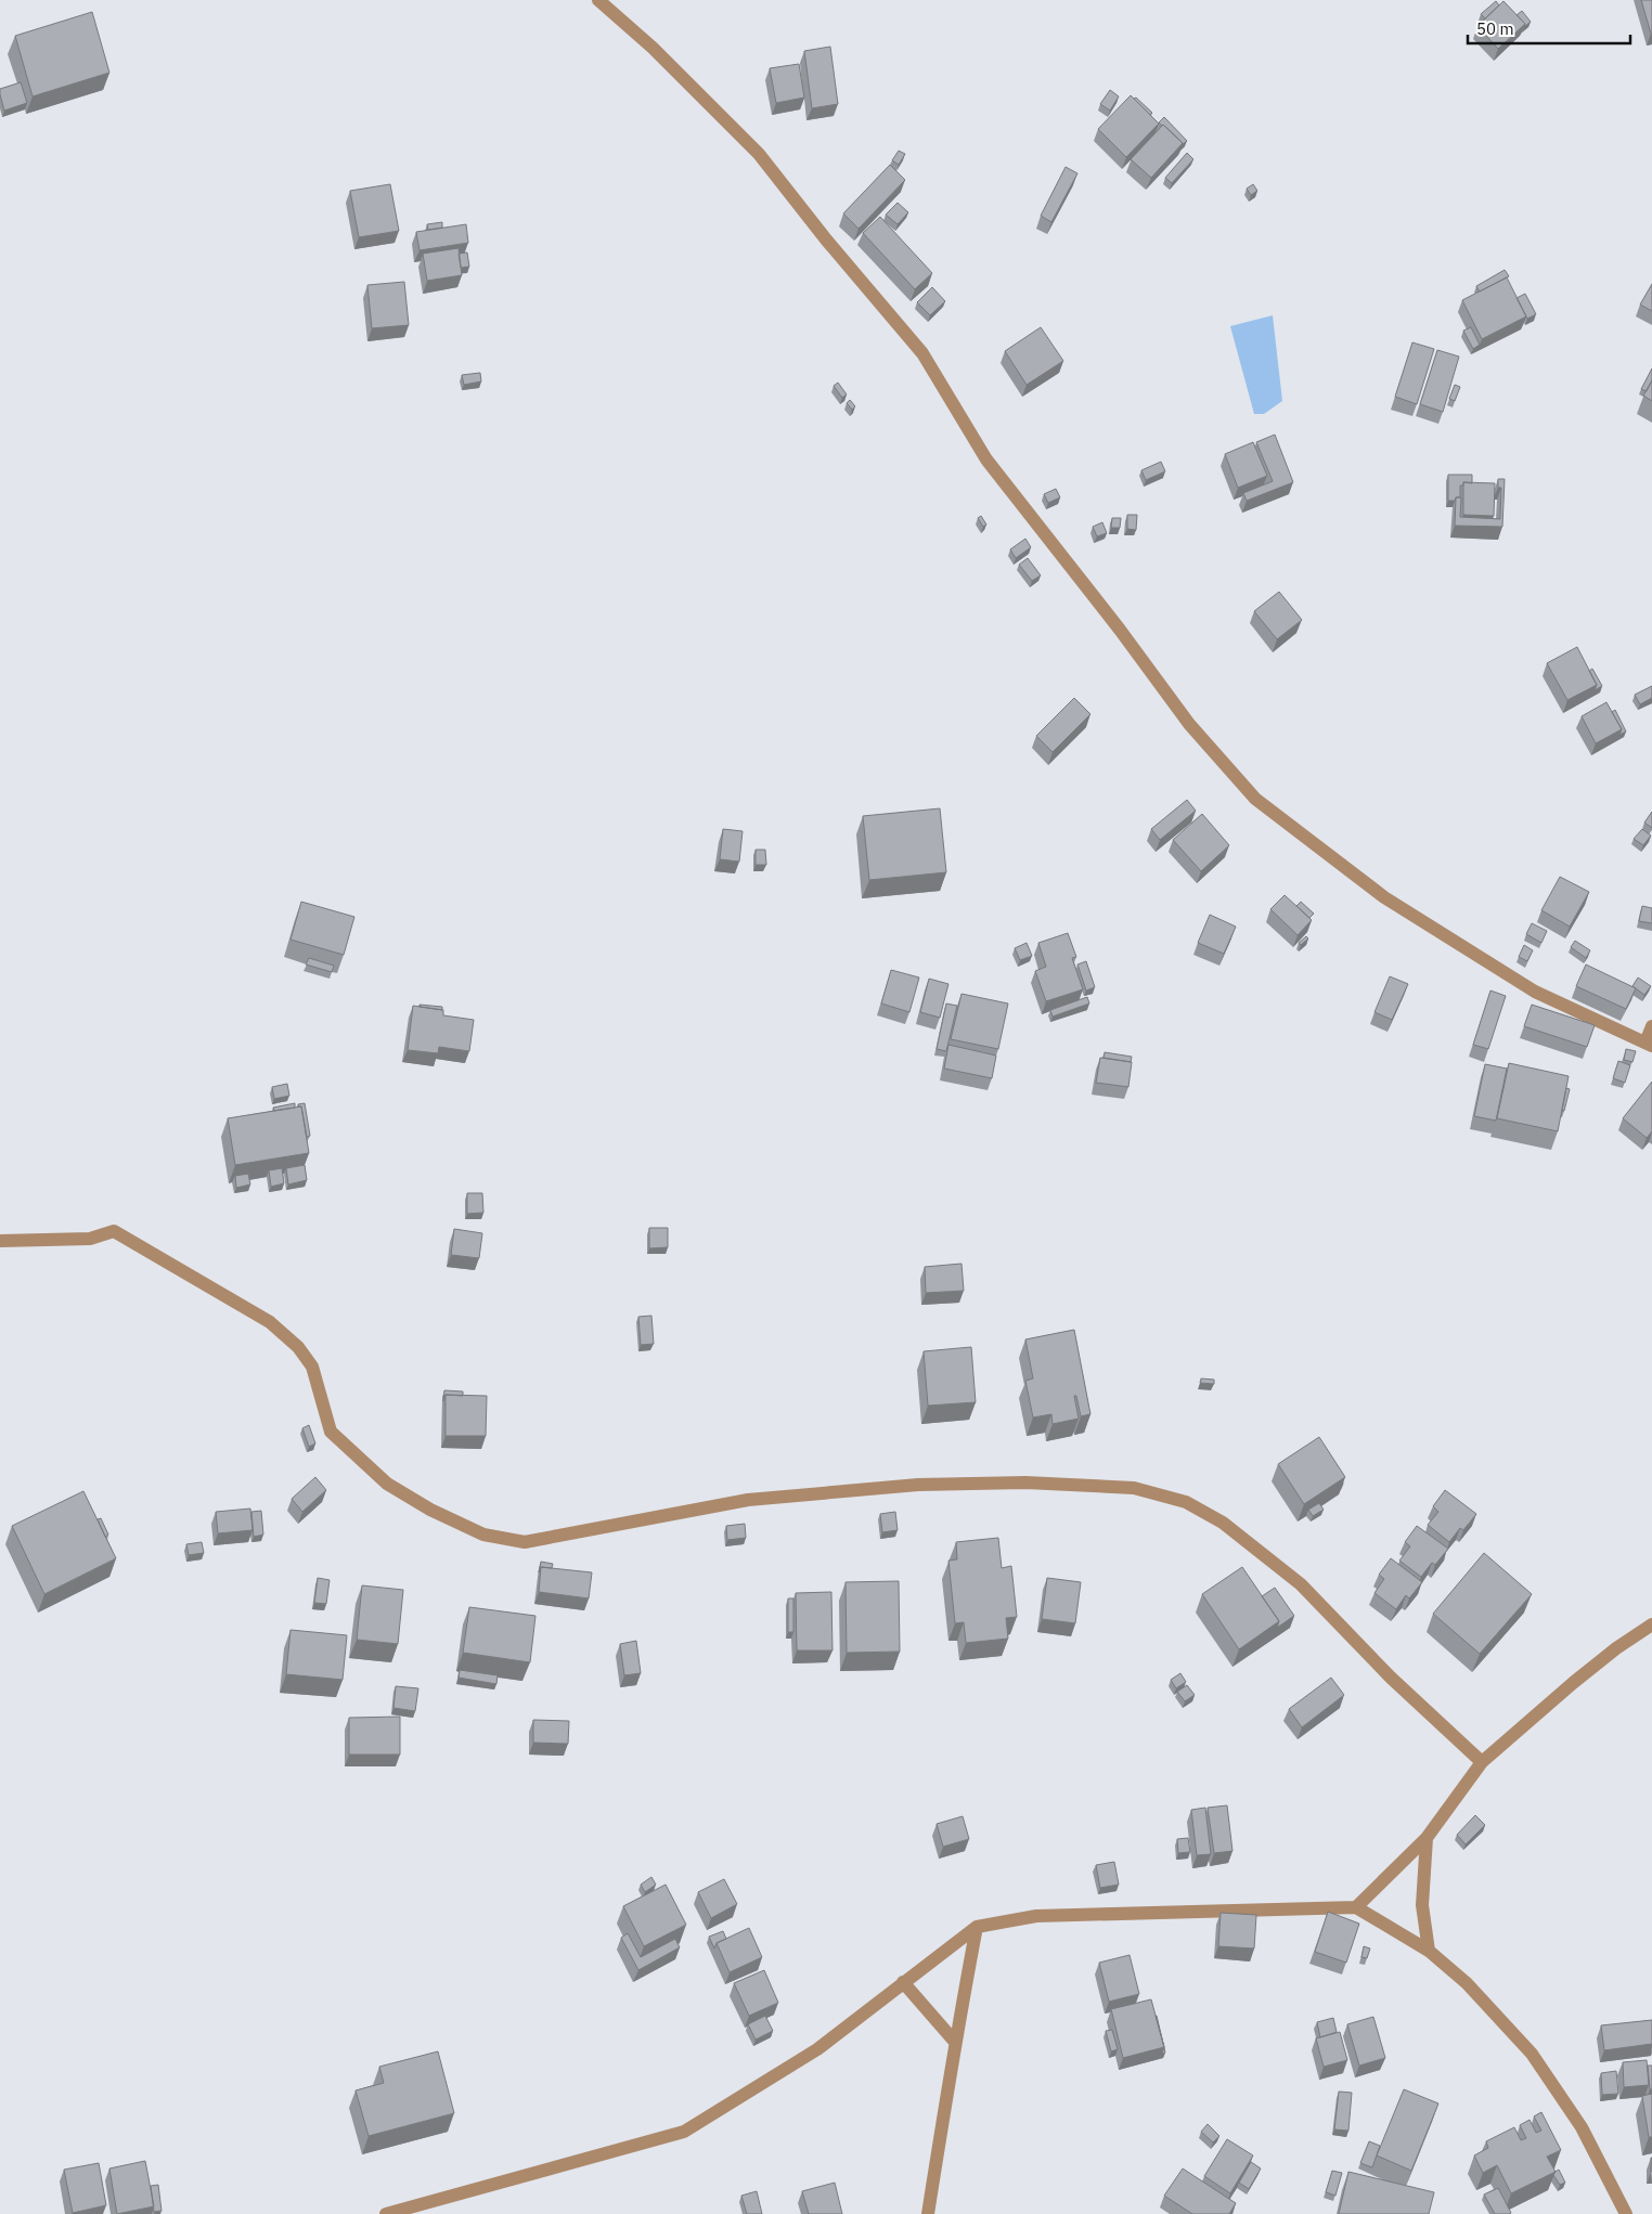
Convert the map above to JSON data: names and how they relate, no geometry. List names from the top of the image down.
{
  "scale_bar": "50 m"
}
